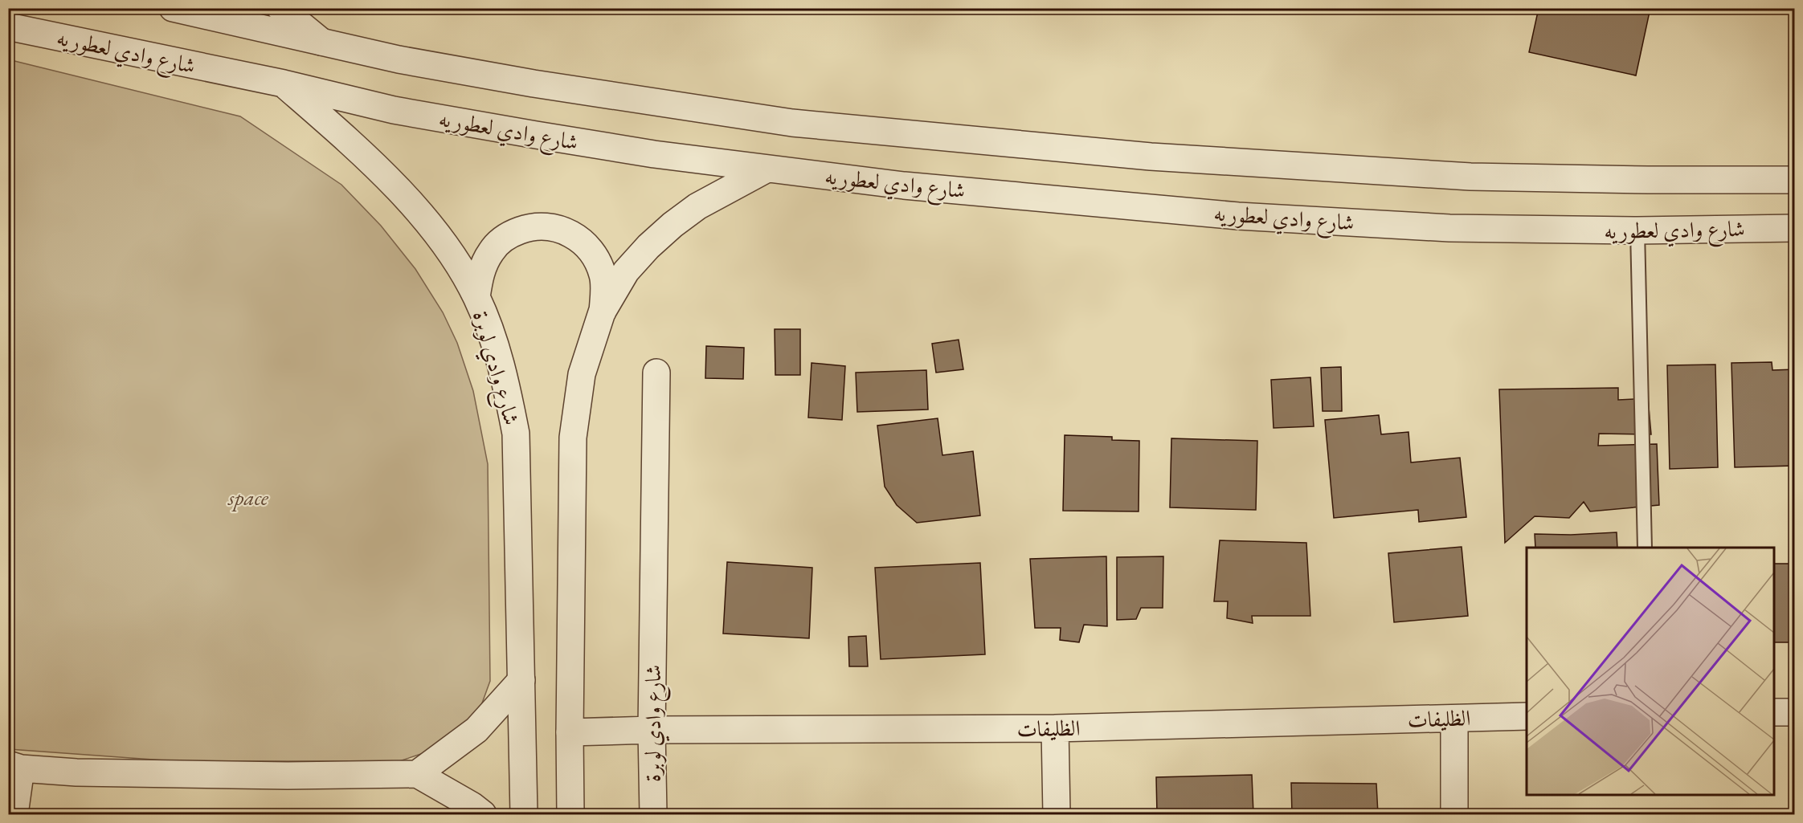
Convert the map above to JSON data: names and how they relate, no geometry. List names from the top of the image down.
{
  "streets": {
    "street": ["شارع وادي لعطوريه", "شارع وادي لوبرة", "الظليفات"]
  },
  "crossings": [
    ["شارع وادي لعطوريه", "شارع وادي لوبرة"],
    ["شارع وادي لوبرة", "الظليفات"]
  ],
  "parks": ["space"]
}
